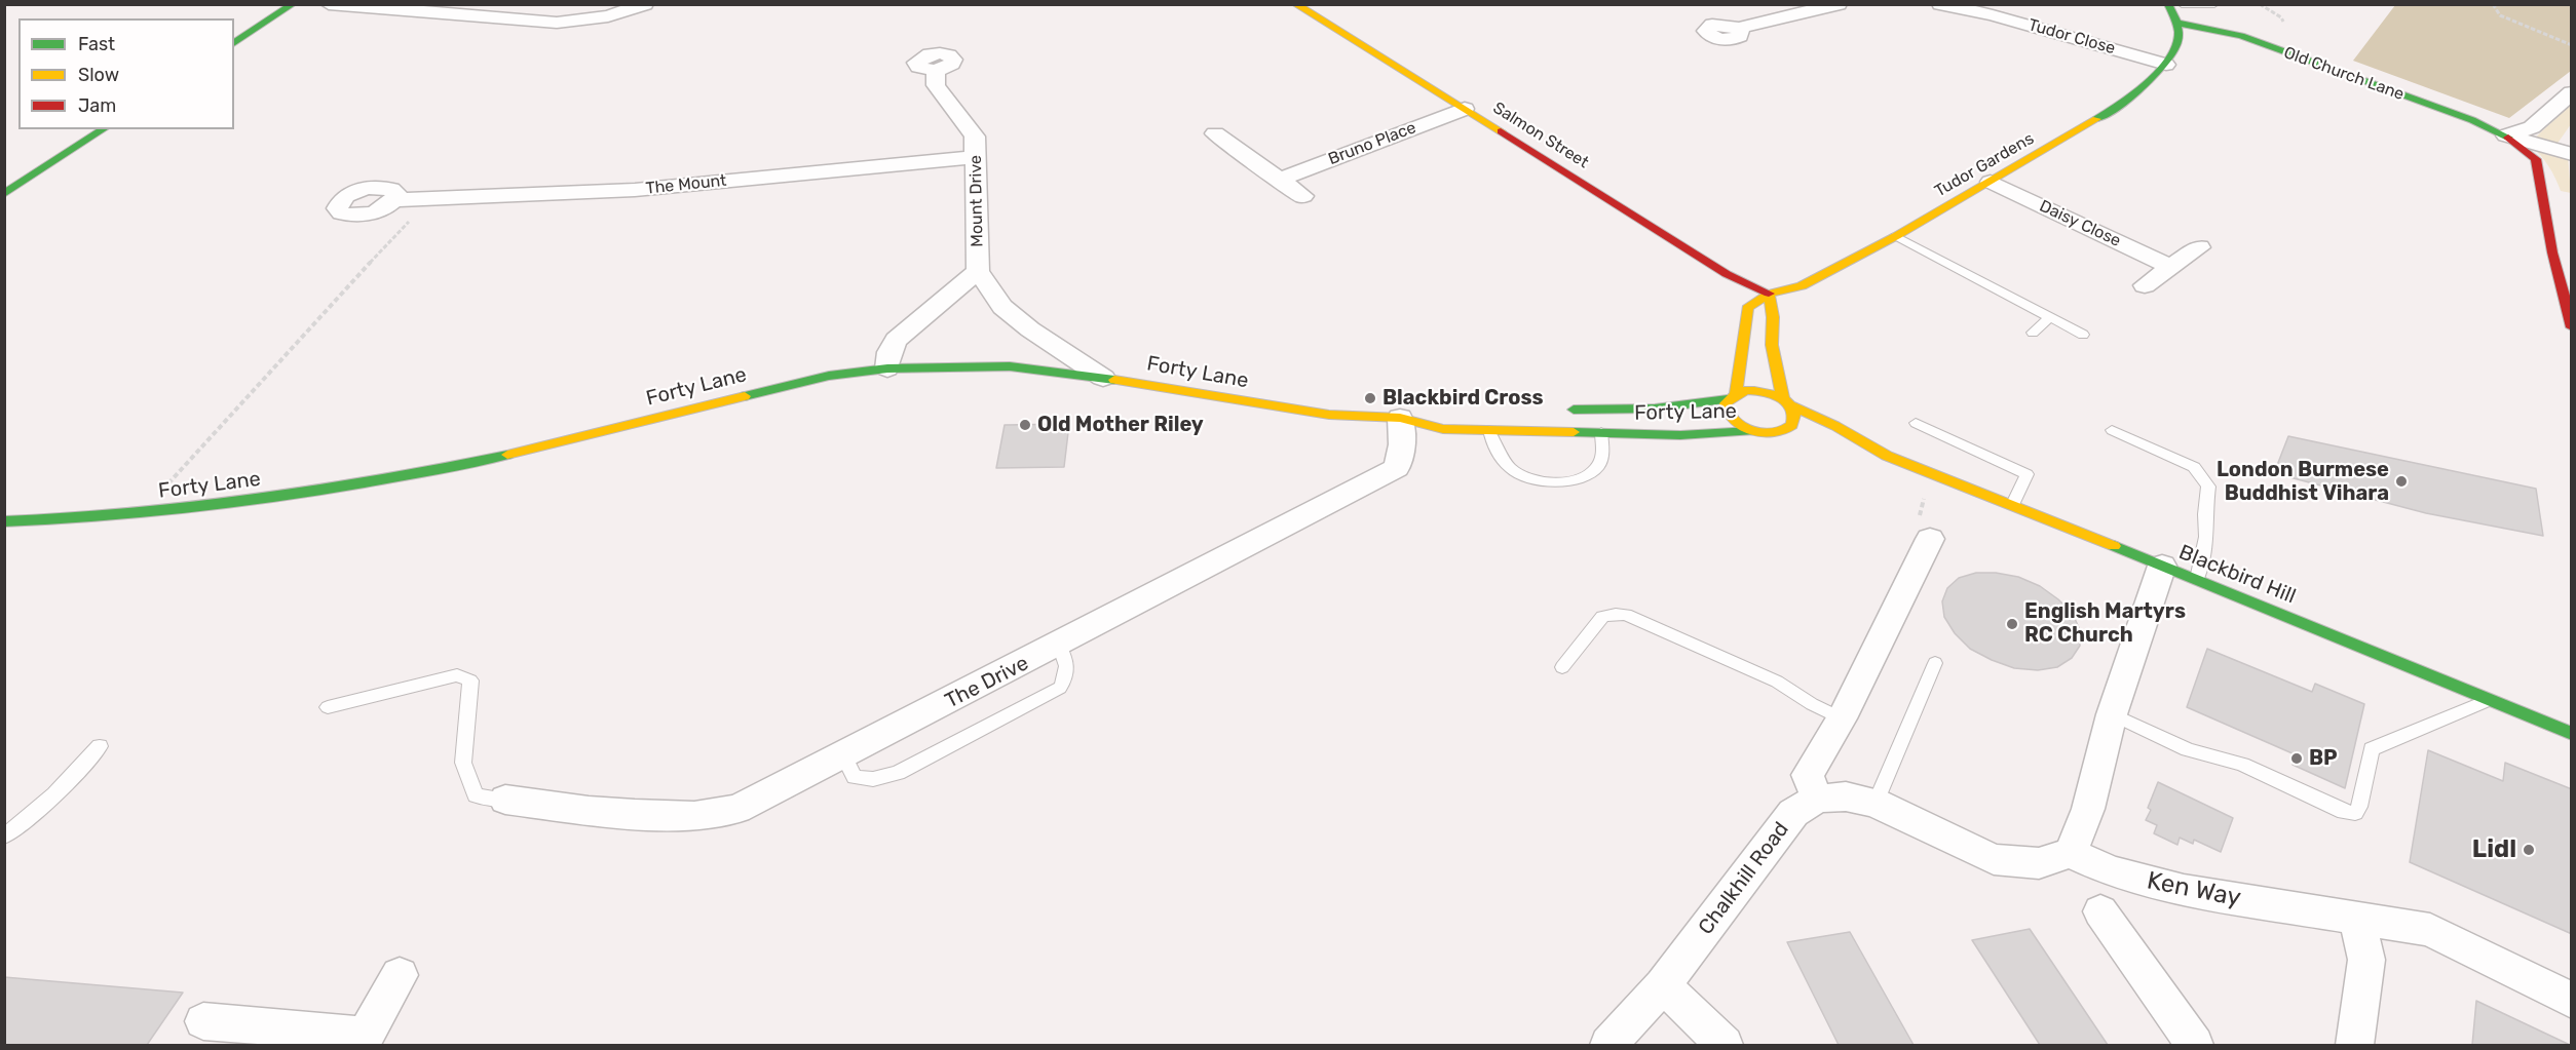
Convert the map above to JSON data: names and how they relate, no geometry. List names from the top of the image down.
{
  "streets": {
    "main road": [
      "Old Church Lane",
      "Salmon Street",
      "Tudor Gardens",
      "Forty Lane",
      "Blackbird Hill"
    ],
    "street": [
      "Tudor Close",
      "Bruno Place",
      "The Mount",
      "Mount Drive",
      "Daisy Close",
      "The Drive",
      "Chalkhill Road",
      "Ken Way"
    ]
  },
  "crossings": [
    ["Tudor Close", "Tudor Gardens"],
    ["Old Church Lane", "Tudor Gardens"],
    ["Salmon Street", "Bruno Place"],
    ["Salmon Street", "Tudor Gardens"],
    ["Tudor Gardens", "Daisy Close"],
    ["The Mount", "Mount Drive"],
    ["Mount Drive", "Forty Lane"],
    ["Forty Lane", "Blackbird Hill"],
    ["Forty Lane", "The Drive"]
  ],
  "places": [
    "Blackbird Cross",
    "Old Mother Riley",
    "London Burmese Buddhist Vihara",
    "English Martyrs RC Church",
    "BP",
    "Lidl"
  ],
  "legend": ["Fast", "Slow", "Jam"]
}
